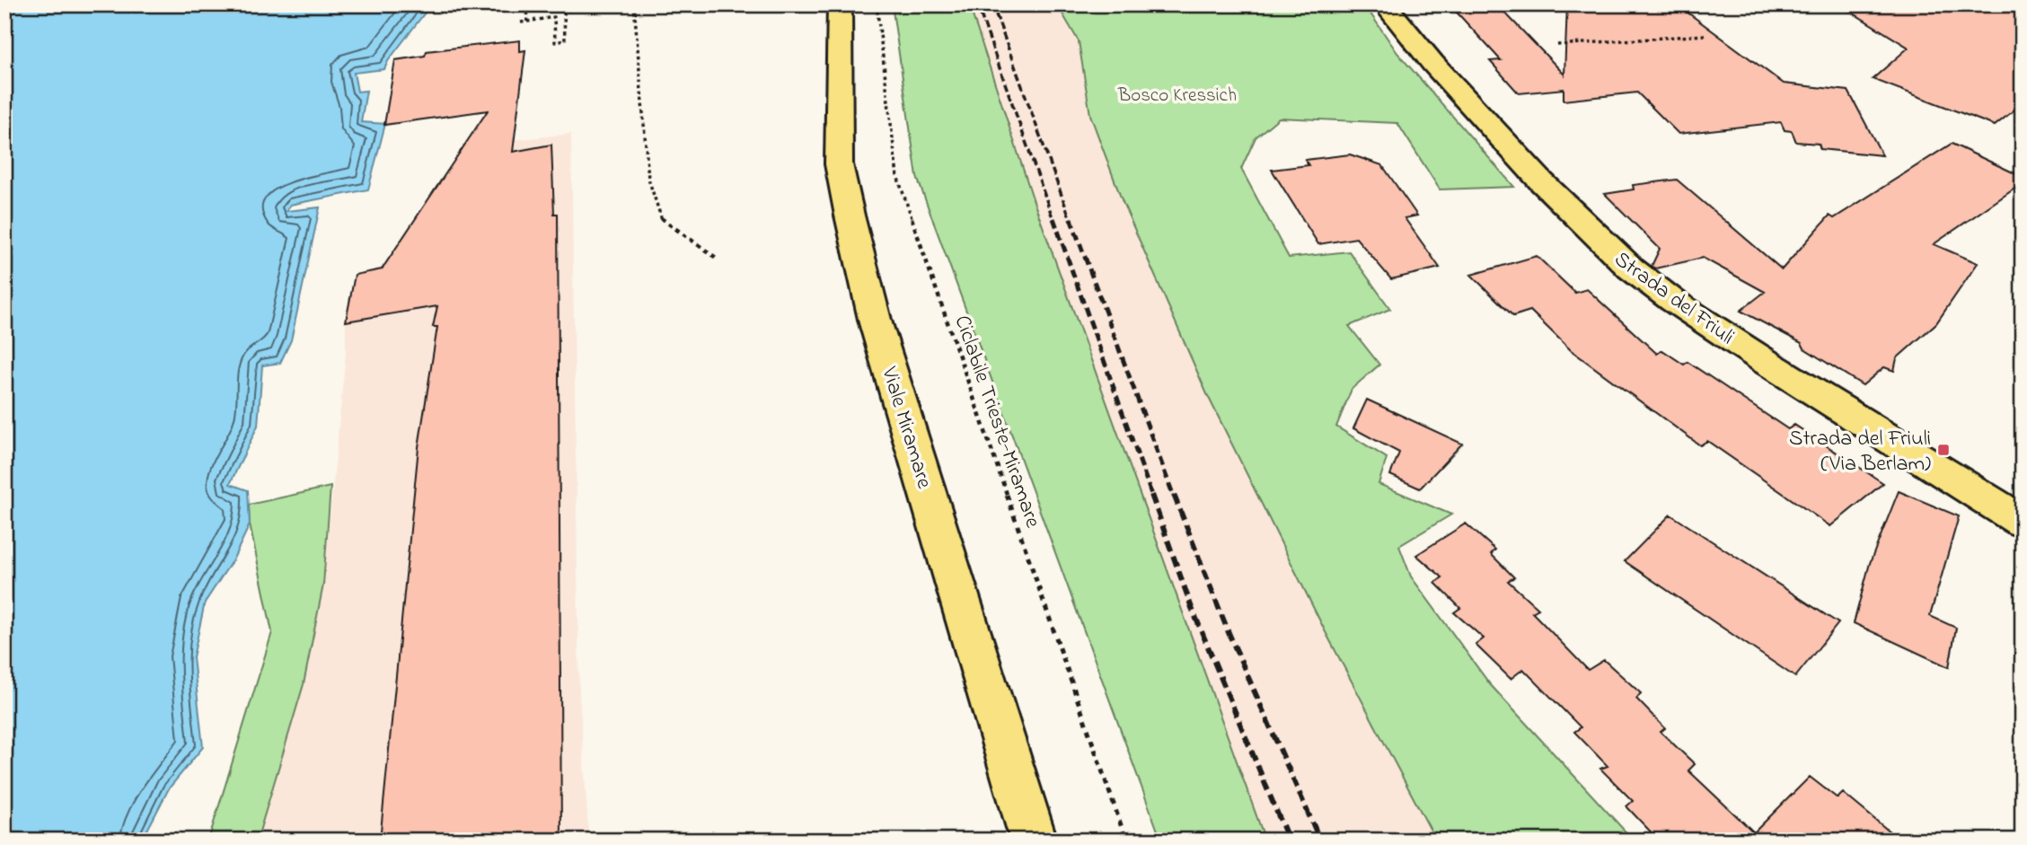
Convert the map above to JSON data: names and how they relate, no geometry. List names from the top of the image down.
{
  "streets": {
    "main road": ["Strada del Friuli", "Viale Miramare"],
    "path": ["Ciclabile Trieste-Miramare"]
  },
  "parks": ["Bosco Kressich"],
  "places": {
    "transit": ["Strada del Friuli (Via Berlam)"]
  }
}
